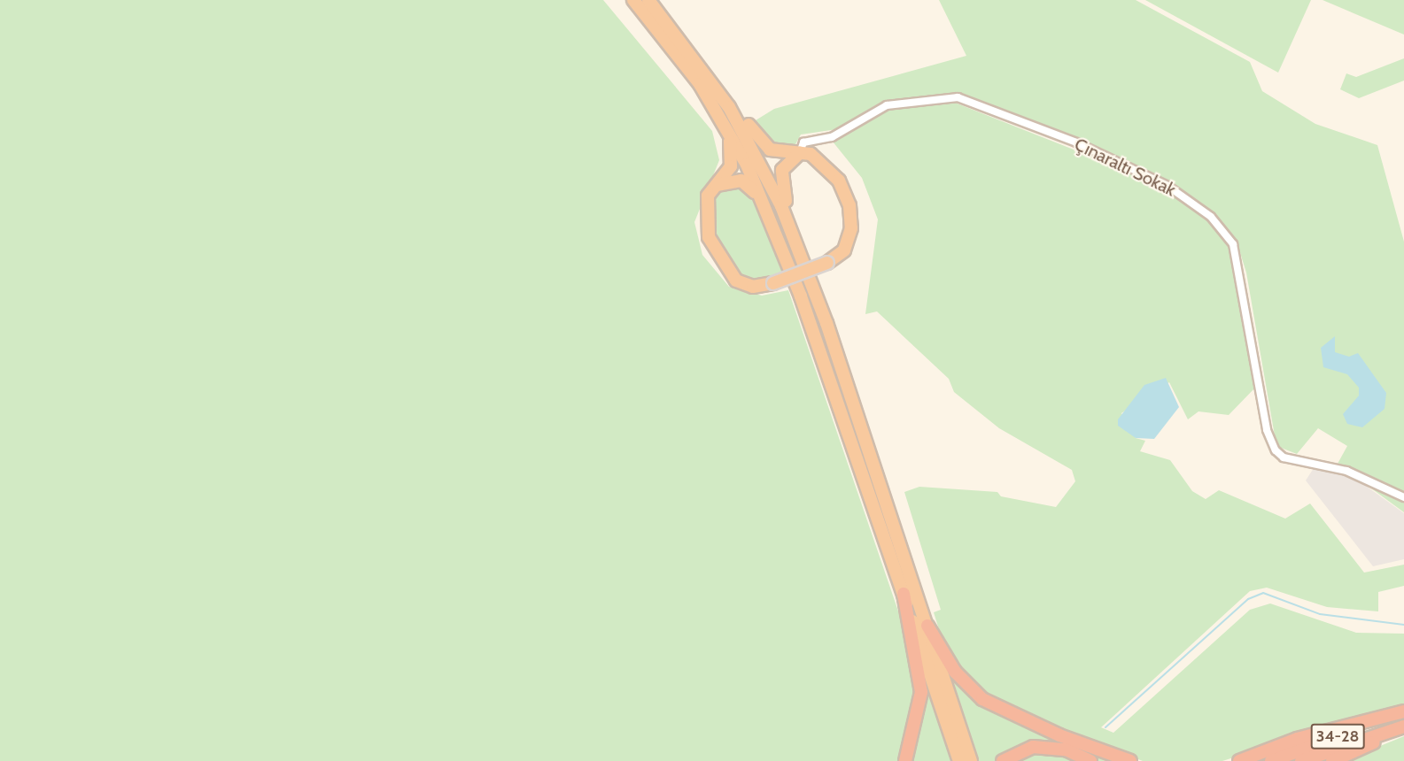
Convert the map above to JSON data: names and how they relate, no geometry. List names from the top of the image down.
{
  "streets": {
    "highway": ["34-28"],
    "street": ["Çınaraltı Sokak"]
  }
}
